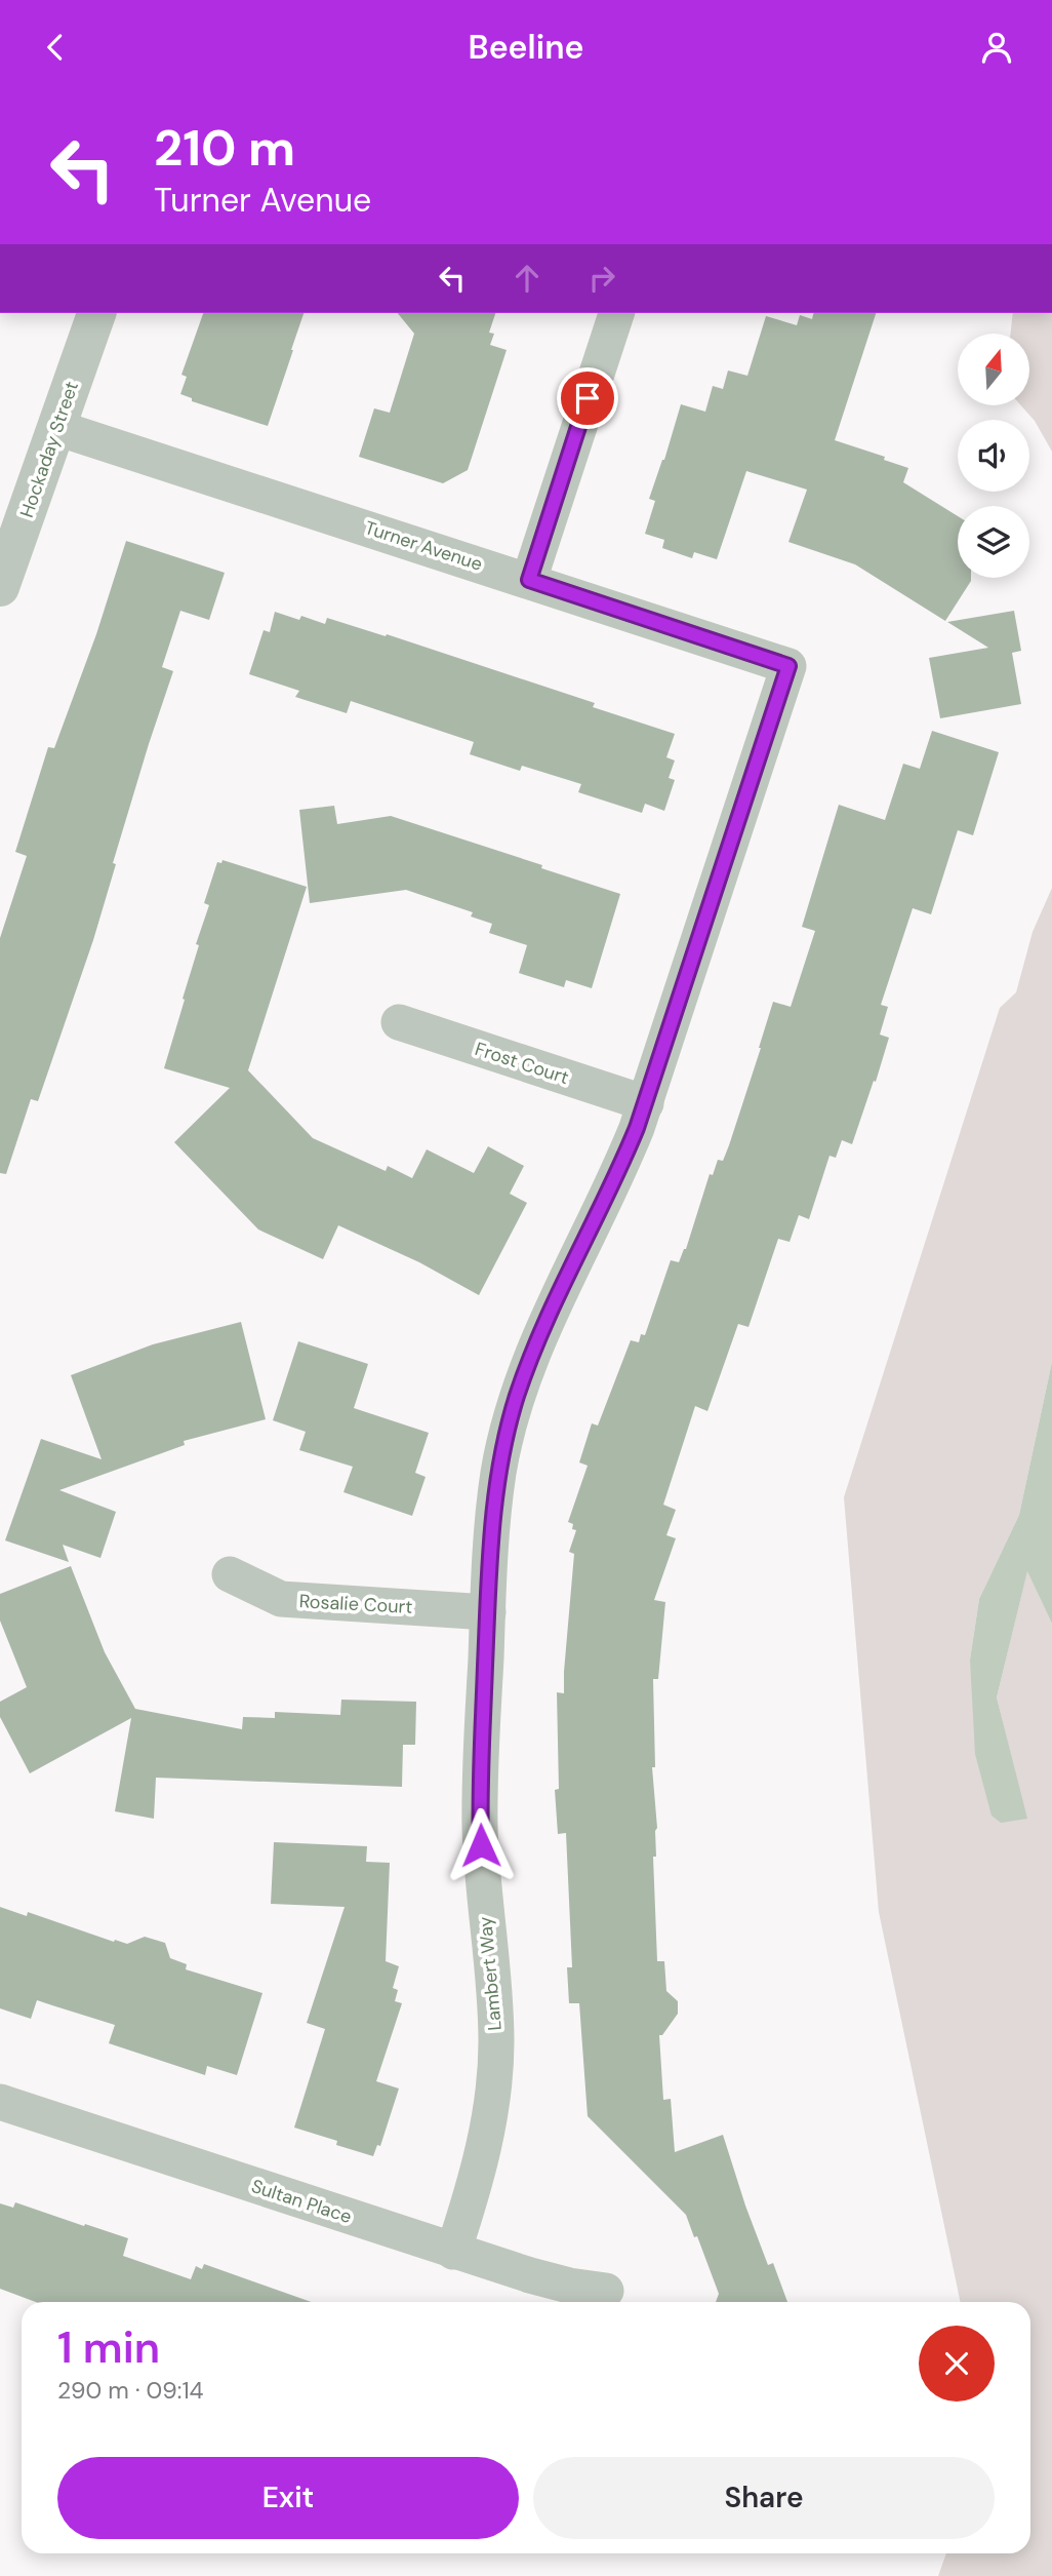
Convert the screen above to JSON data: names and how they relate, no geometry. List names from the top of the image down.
{
  "streets": {
    "street": [
      "Hockaday Street",
      "Turner Avenue",
      "Frost Court",
      "Rosalie Court",
      "Lambert Way",
      "Sultan Place"
    ]
  },
  "crossings": [
    ["Hockaday Street", "Turner Avenue"],
    ["Turner Avenue", "Lambert Way"],
    ["Frost Court", "Lambert Way"],
    ["Rosalie Court", "Lambert Way"],
    ["Lambert Way", "Sultan Place"]
  ],
  "north": "top",
  "page": {
    "header": "Beeline",
    "turn": ["210 m", "Turner Avenue"],
    "heading": ["1 min", "290 m · 09:14"],
    "buttons": ["Exit", "Share"]
  }
}
